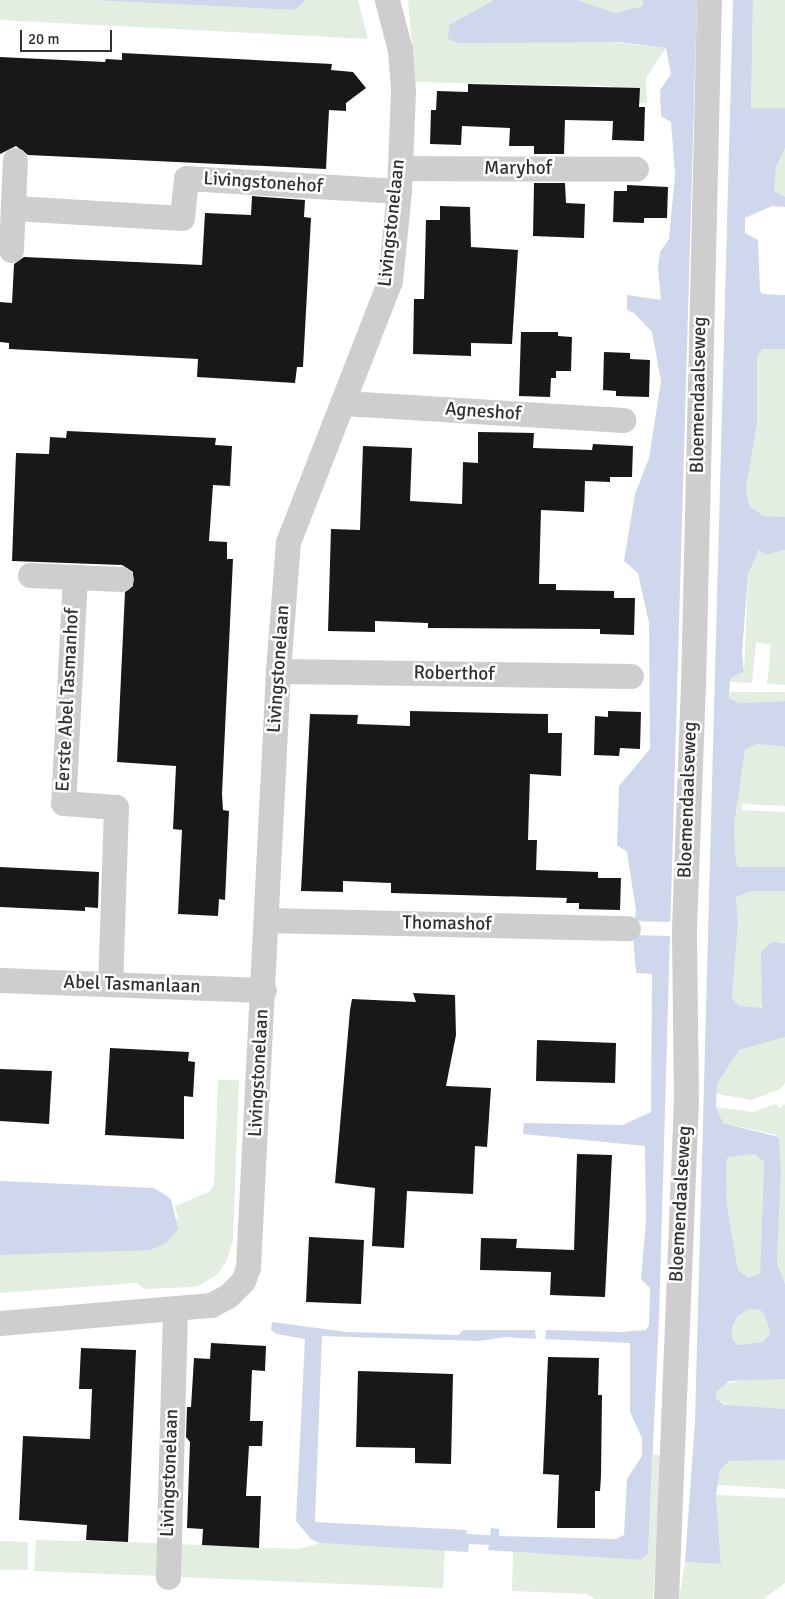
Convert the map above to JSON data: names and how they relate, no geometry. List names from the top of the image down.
{
  "streets": {
    "street": [
      "Maryhof",
      "Livingstonehof",
      "Livingstonelaan",
      "Bloemendaalseweg",
      "Agneshof",
      "Roberthof",
      "Eerste Abel Tasmanhof",
      "Thomashof",
      "Abel Tasmanlaan"
    ]
  },
  "crossings": [
    ["Maryhof", "Livingstonehof"],
    ["Maryhof", "Livingstonelaan"],
    ["Livingstonehof", "Livingstonelaan"],
    ["Livingstonelaan", "Agneshof"],
    ["Livingstonelaan", "Roberthof"],
    ["Livingstonelaan", "Thomashof"],
    ["Livingstonelaan", "Abel Tasmanlaan"],
    ["Eerste Abel Tasmanhof", "Abel Tasmanlaan"]
  ],
  "scale_bar": "20 m"
}
